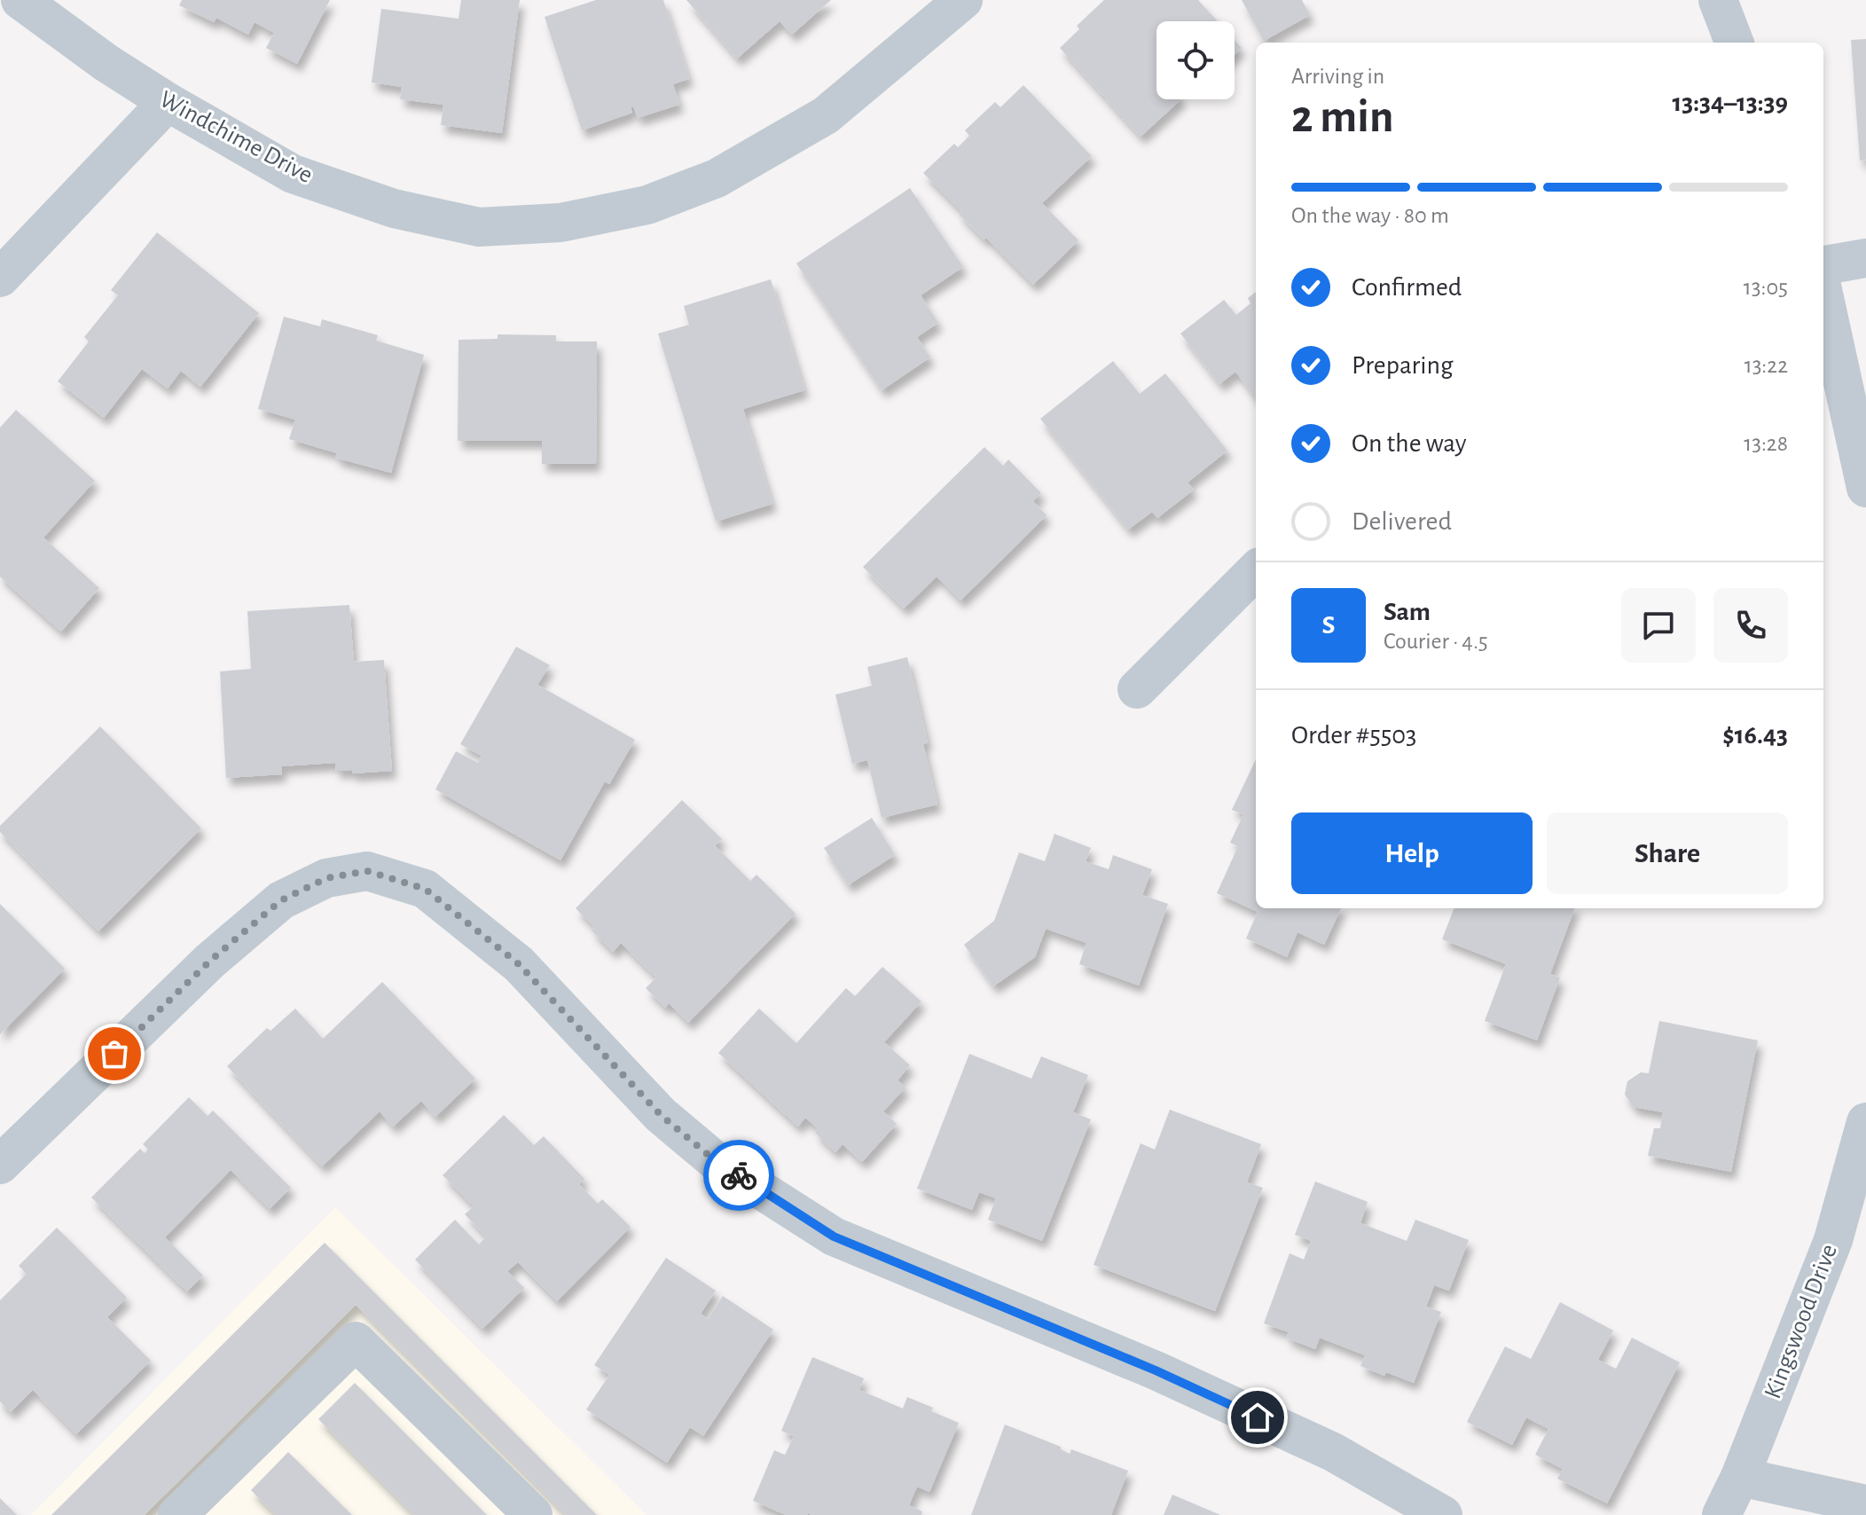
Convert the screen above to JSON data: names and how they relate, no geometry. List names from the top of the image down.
{
  "streets": {
    "street": ["Windchime Drive", "Kingswood Drive"]
  },
  "page": {
    "heading": ["2 min", "Arriving in", "13:34–13:39"],
    "panel": [
      "Sam",
      "Courier · 4.5",
      "Order #5503",
      "$16.43"
    ],
    "bar": "On the way · 80 m",
    "list": [
      ["Confirmed", "13:05"],
      ["Preparing", "13:22"],
      ["On the way", "13:28"],
      "Delivered"
    ],
    "round": "S",
    "buttons": ["Help", "Share"]
  }
}
